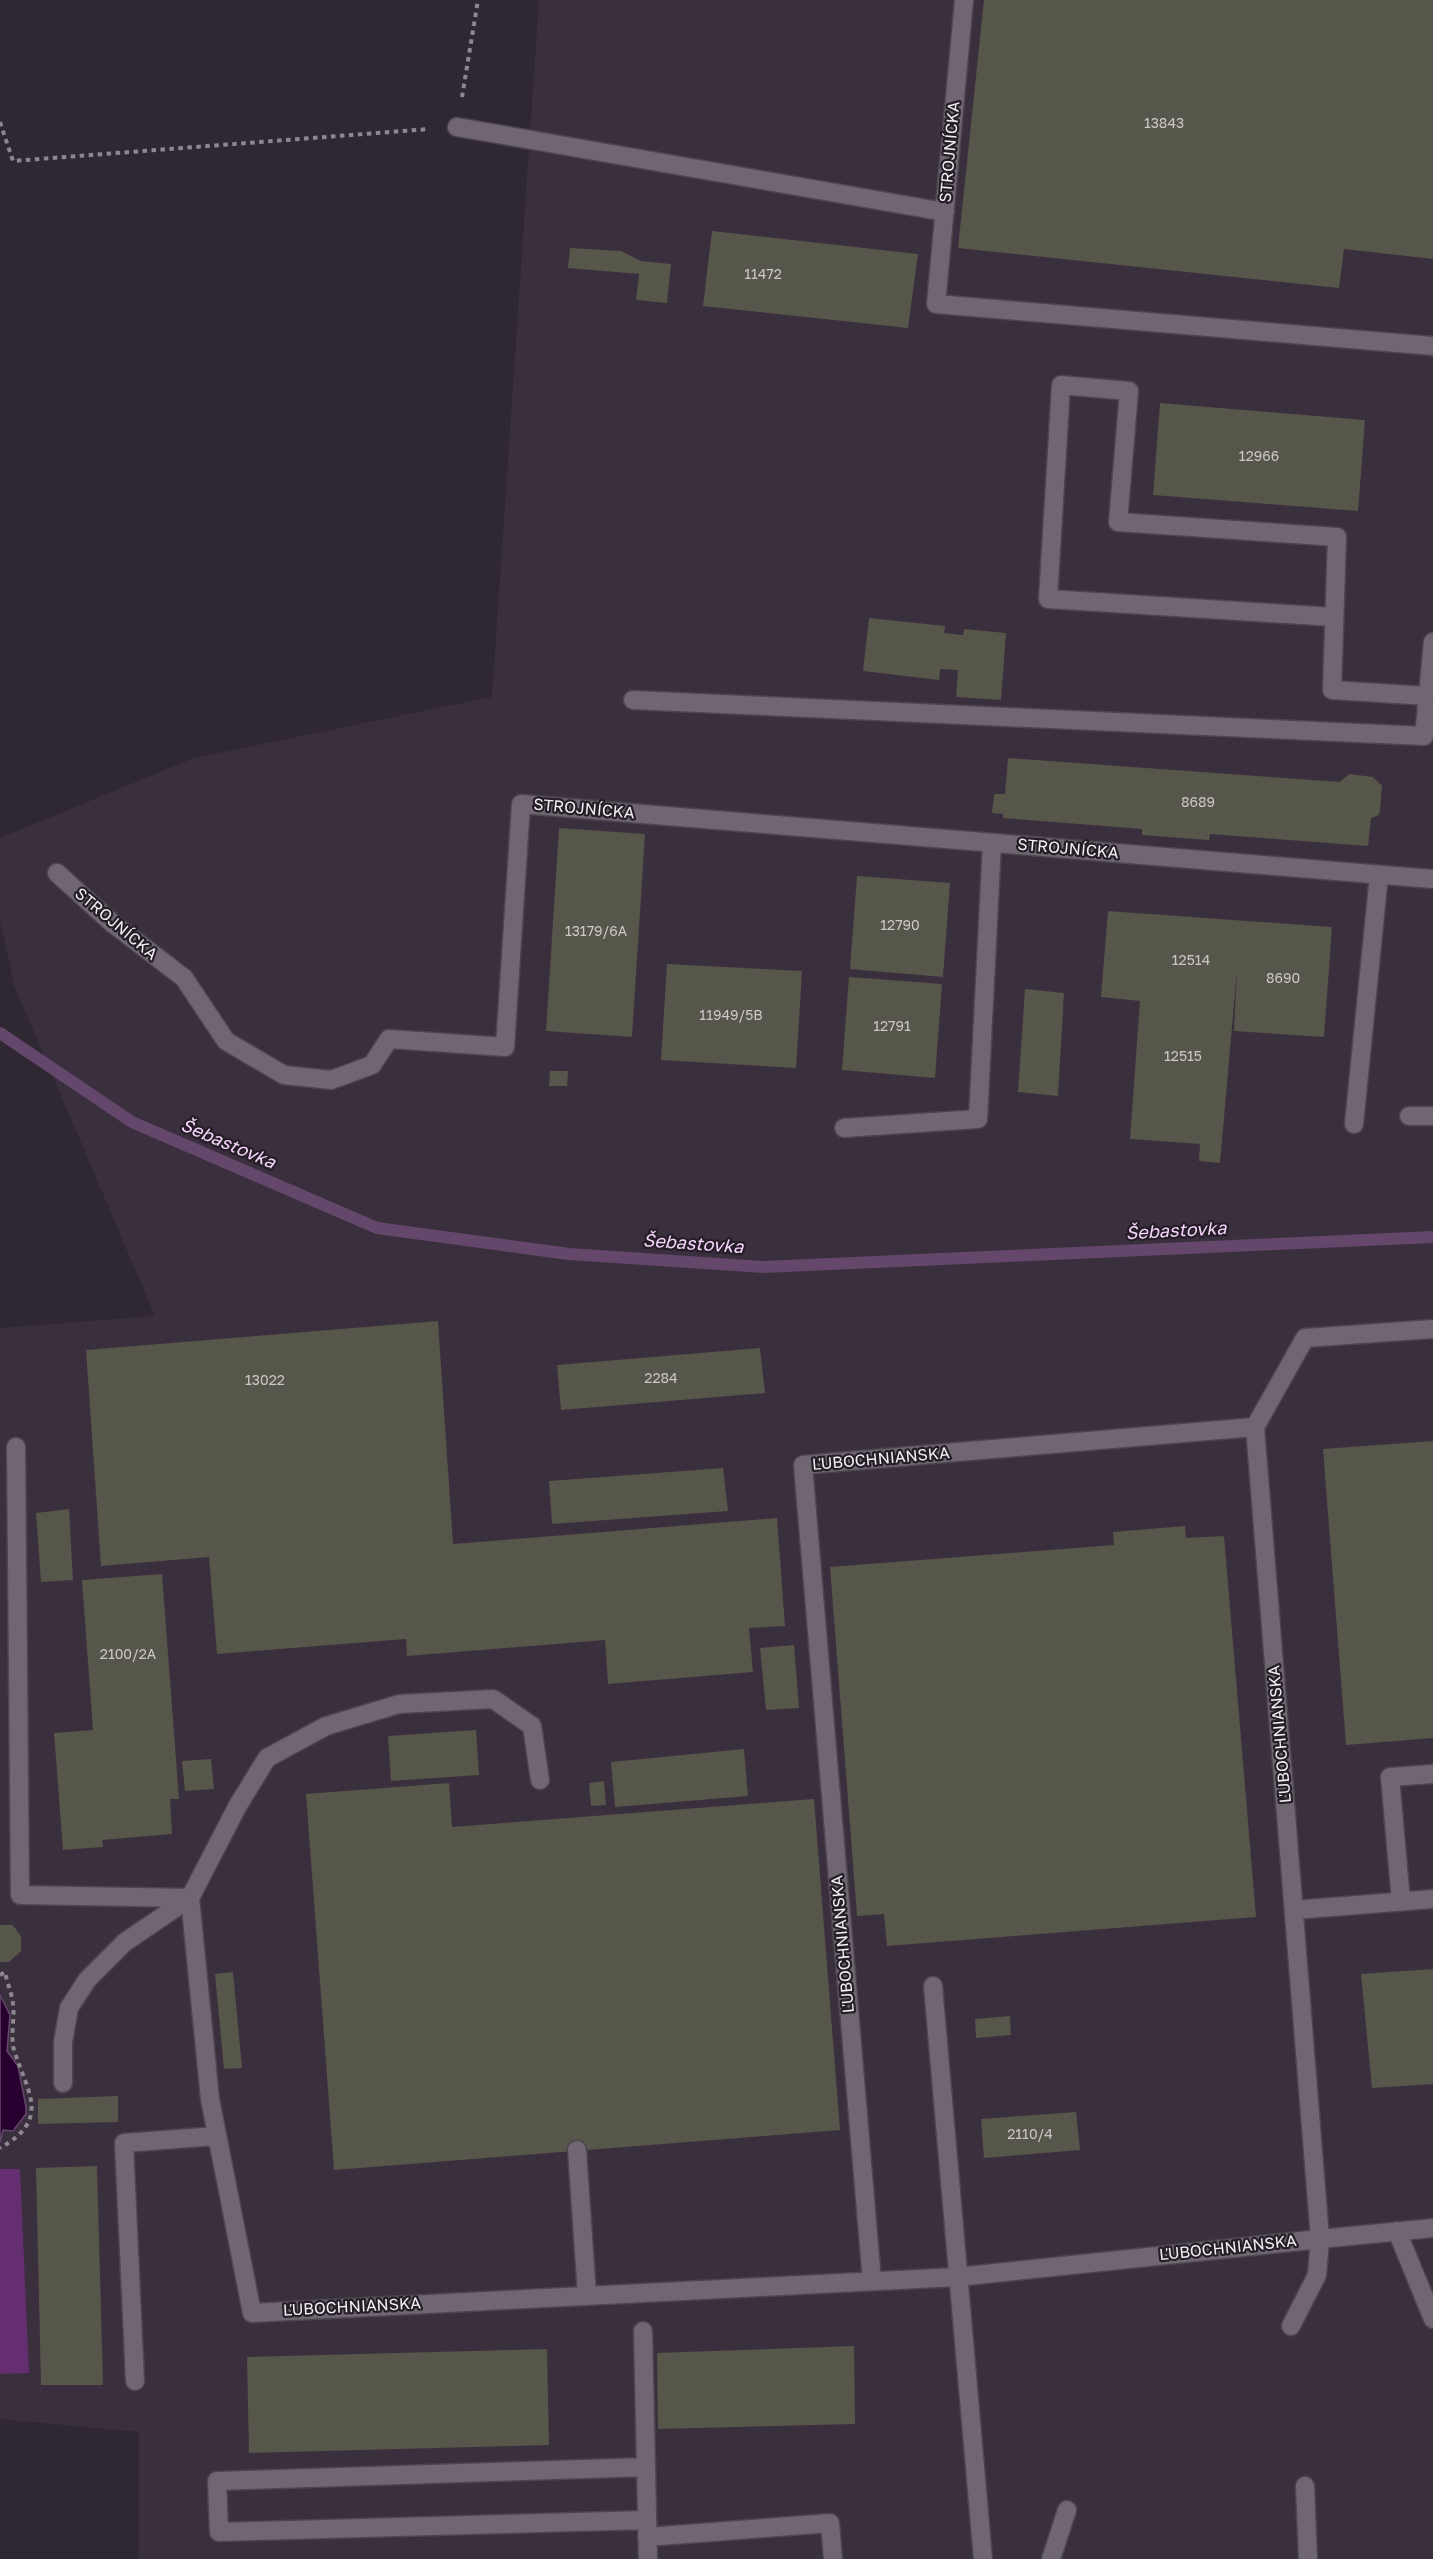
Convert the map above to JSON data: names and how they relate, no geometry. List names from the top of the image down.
{
  "streets": {
    "lane": ["STROJNÍCKA", "ĽUBOCHNIANSKA"]
  },
  "water": ["Šebastovka"],
  "house_numbers": [
    "13843",
    "11472",
    "12966",
    "8689",
    "12790",
    "13179/6A",
    "12514",
    "8690",
    "11949/5B",
    "12791",
    "12515",
    "2284",
    "13022",
    "2100/2A",
    "2110/4"
  ]
}
